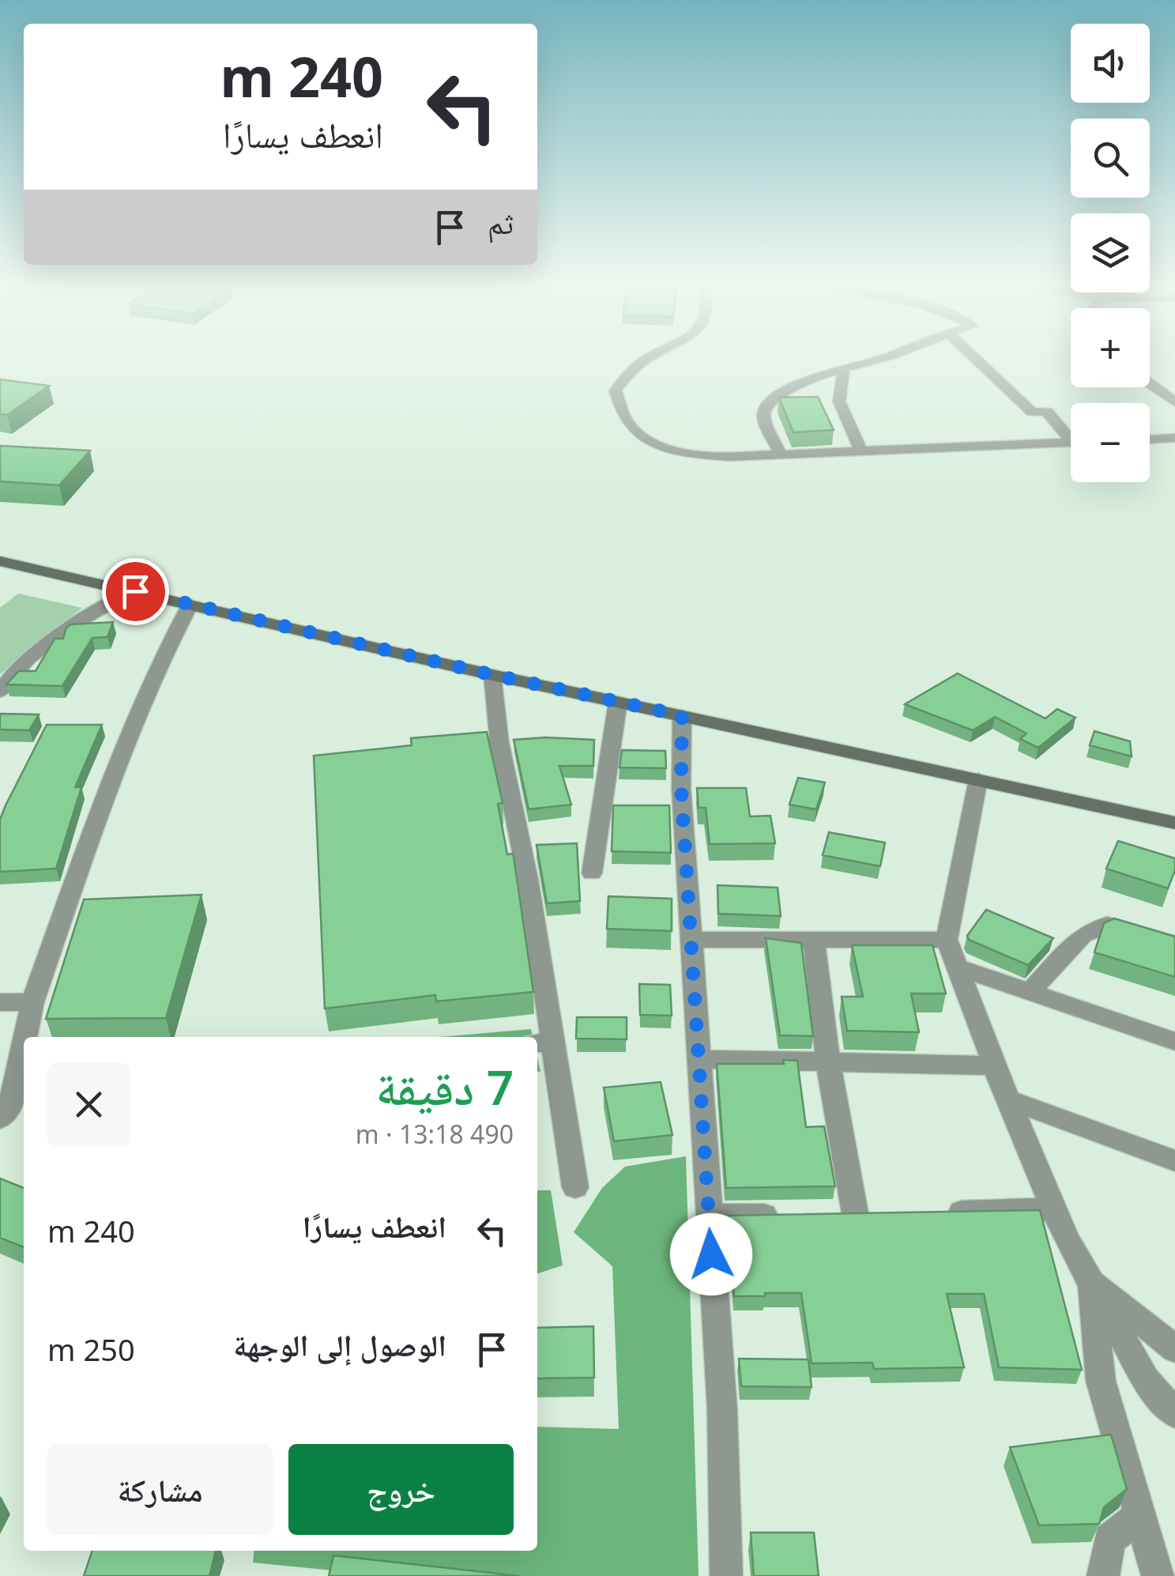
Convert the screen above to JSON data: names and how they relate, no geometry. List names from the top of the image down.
{
  "page": {
    "map_buttons": ["+", "−"],
    "turn": ["240 m", "انعطف يسارًا"],
    "then": "ثم",
    "heading": ["7 دقيقة", "490 m · 13:18"],
    "list": [
      {
        "name": "انعطف يسارًا",
        "value": "240 m"
      },
      {
        "name": "الوصول إلى الوجهة",
        "value": "250 m"
      }
    ],
    "buttons": ["خروج", "مشاركة"]
  }
}
